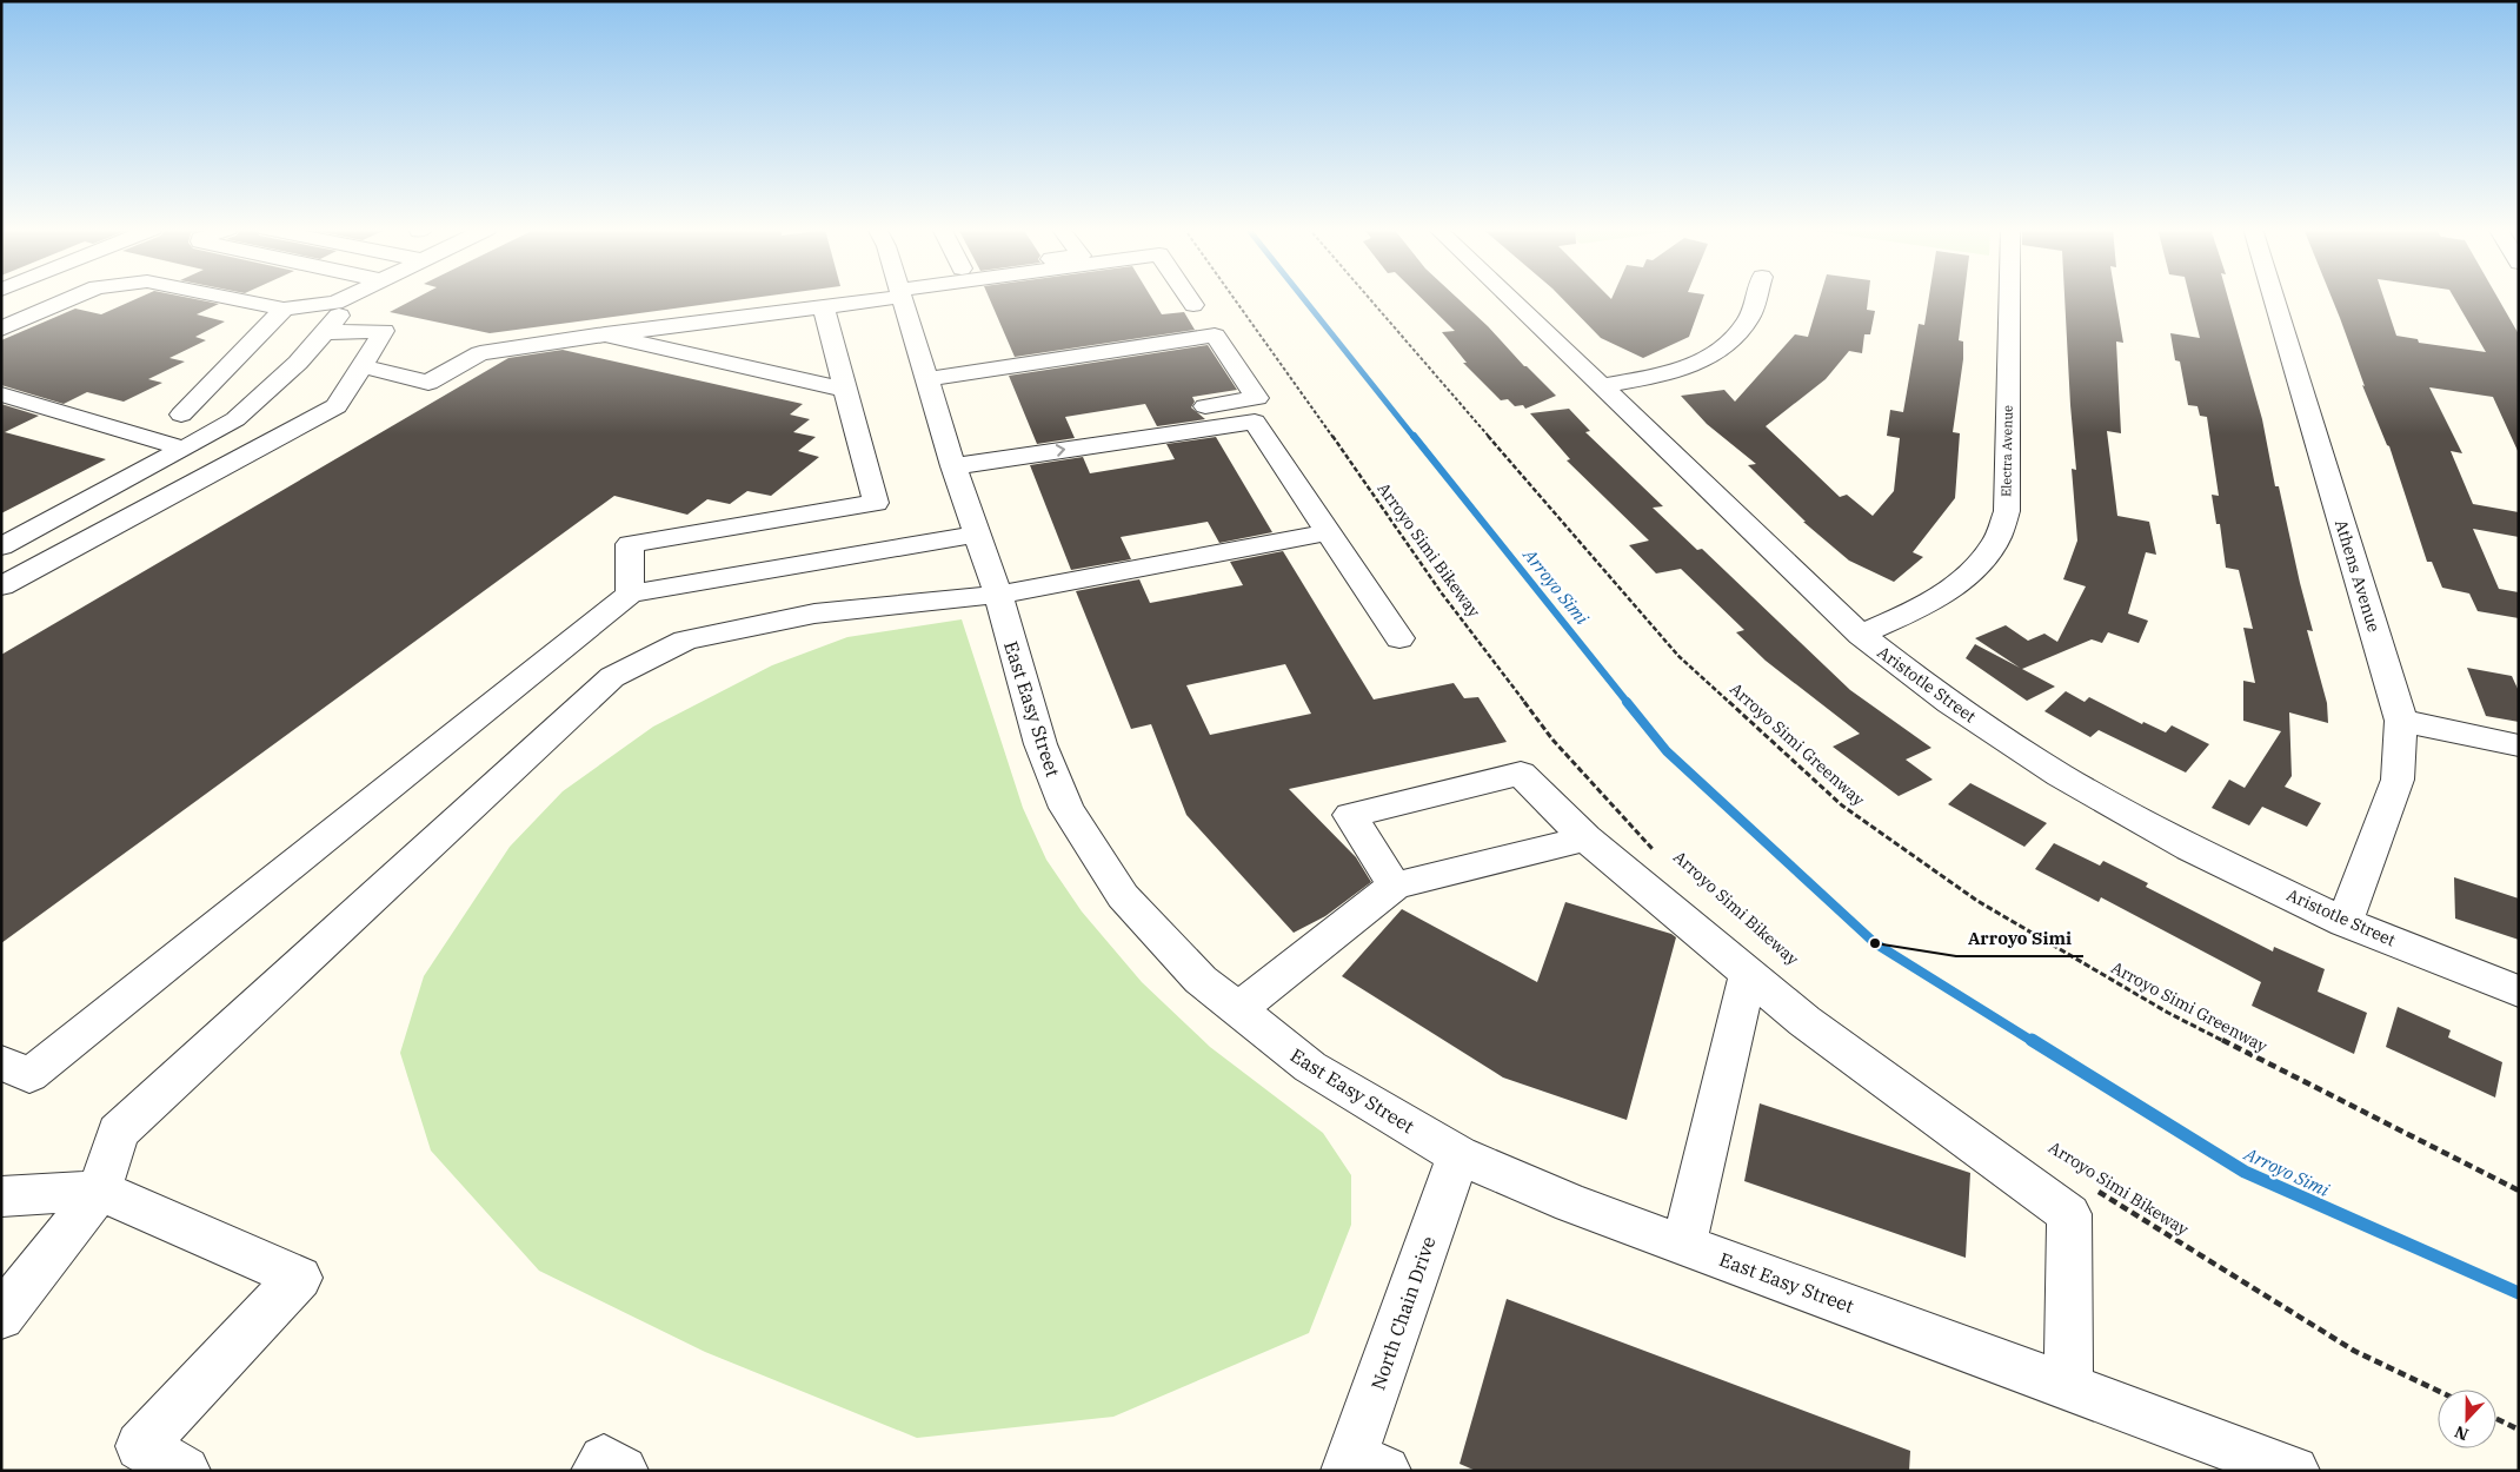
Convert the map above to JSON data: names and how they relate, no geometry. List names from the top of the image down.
{
  "streets": {
    "street": [
      "Electra Avenue",
      "Athens Avenue",
      "Aristotle Street",
      "East Easy Street",
      "North Chain Drive"
    ],
    "path": ["Arroyo Simi Bikeway", "Arroyo Simi Greenway"]
  },
  "crossings": [
    ["Electra Avenue", "Aristotle Street"],
    ["Athens Avenue", "Aristotle Street"],
    ["East Easy Street", "North Chain Drive"]
  ],
  "water": ["Arroyo Simi"],
  "places": ["Arroyo Simi"],
  "north": "bottom"
}
